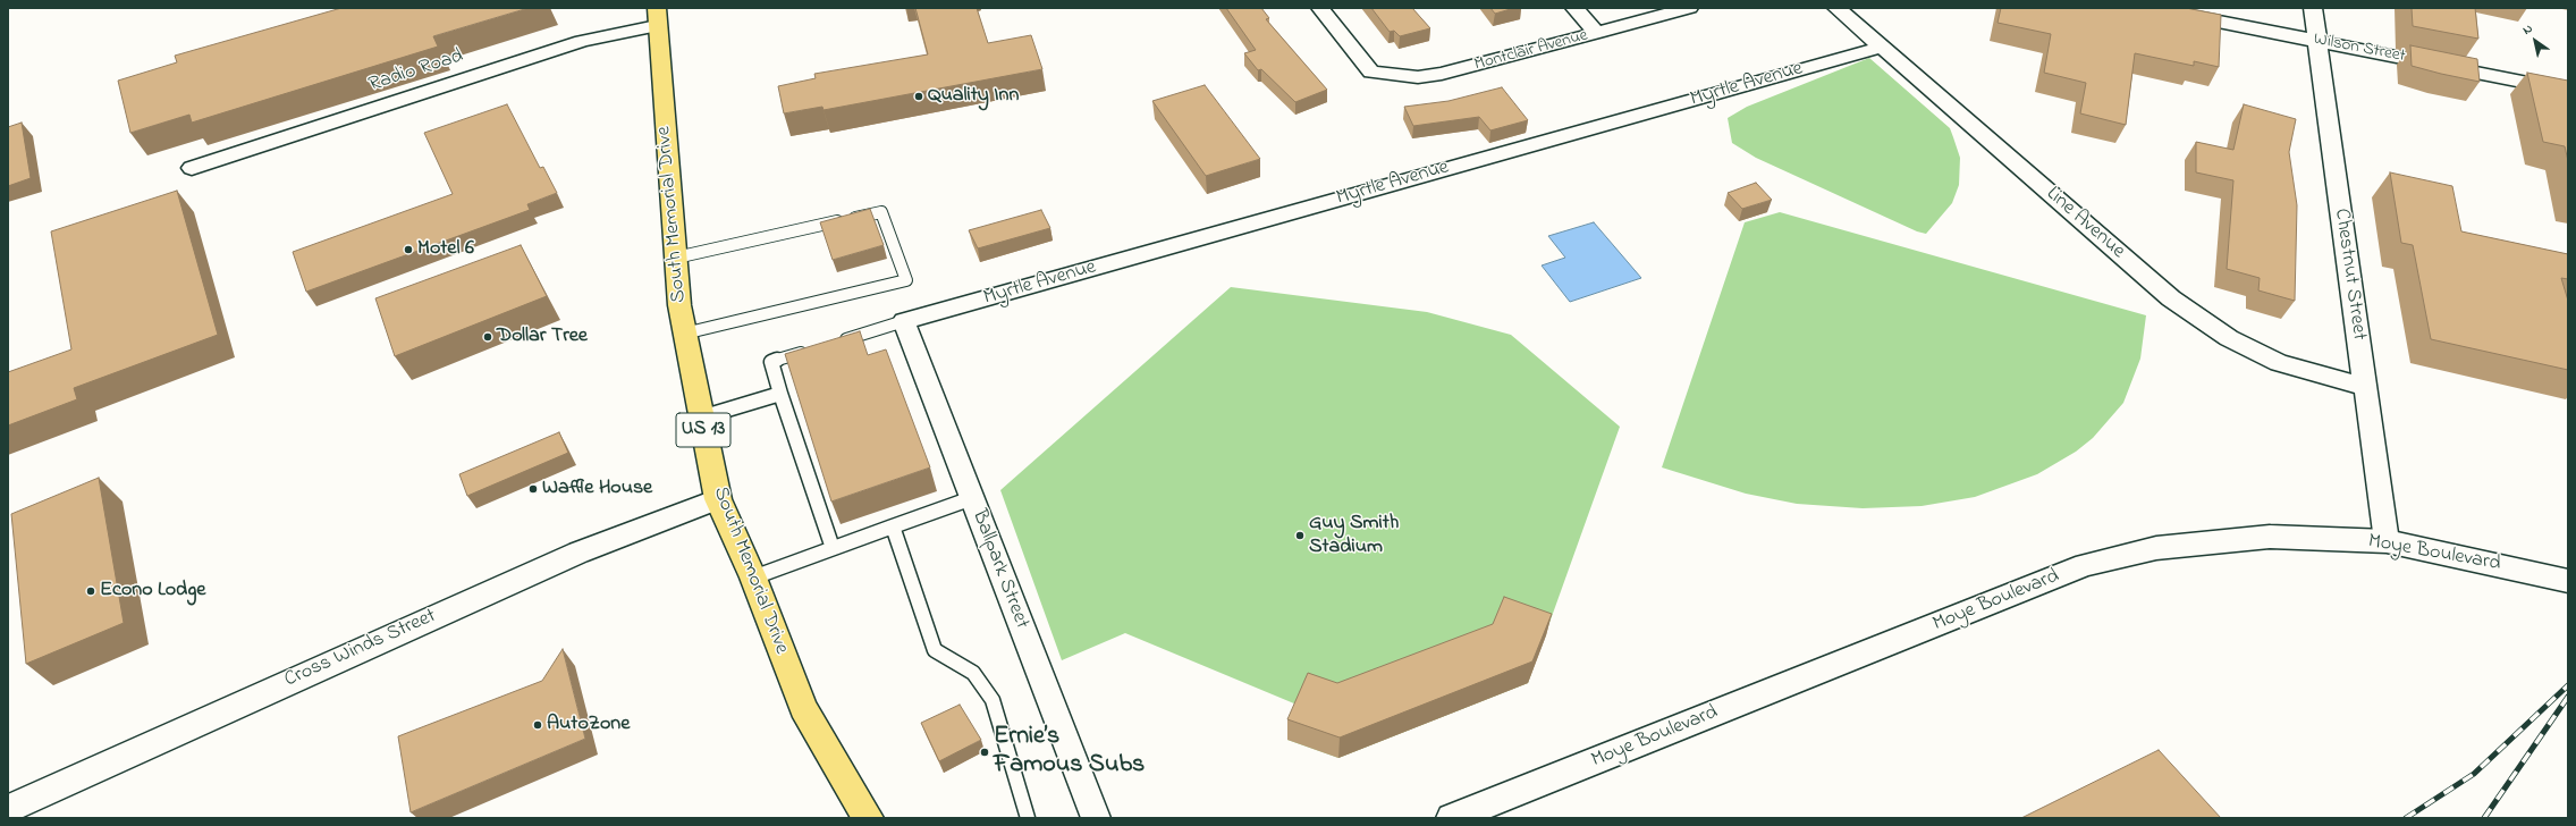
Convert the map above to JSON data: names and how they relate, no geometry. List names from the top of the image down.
{
  "streets": {
    "main road": ["South Memorial Drive", "US 13", "Moye Boulevard"],
    "street": [
      "Wilson Street",
      "Montclair Avenue",
      "Radio Road",
      "Myrtle Avenue",
      "Line Avenue",
      "Chestnut Street",
      "Ballpark Street",
      "Cross Winds Street"
    ]
  },
  "crossings": [
    ["Wilson Street", "Chestnut Street"],
    ["Radio Road", "South Memorial Drive"],
    ["Myrtle Avenue", "Line Avenue"],
    ["Myrtle Avenue", "Ballpark Street"],
    ["South Memorial Drive", "Cross Winds Street"],
    ["Line Avenue", "Chestnut Street"],
    ["Chestnut Street", "Moye Boulevard"]
  ],
  "places": [
    "Quality Inn",
    "Motel 6",
    "Dollar Tree",
    "Waffle House",
    "Guy Smith Stadium",
    "Econo Lodge",
    "AutoZone",
    "Ernie’s Famous Subs"
  ],
  "north": "top left"
}
